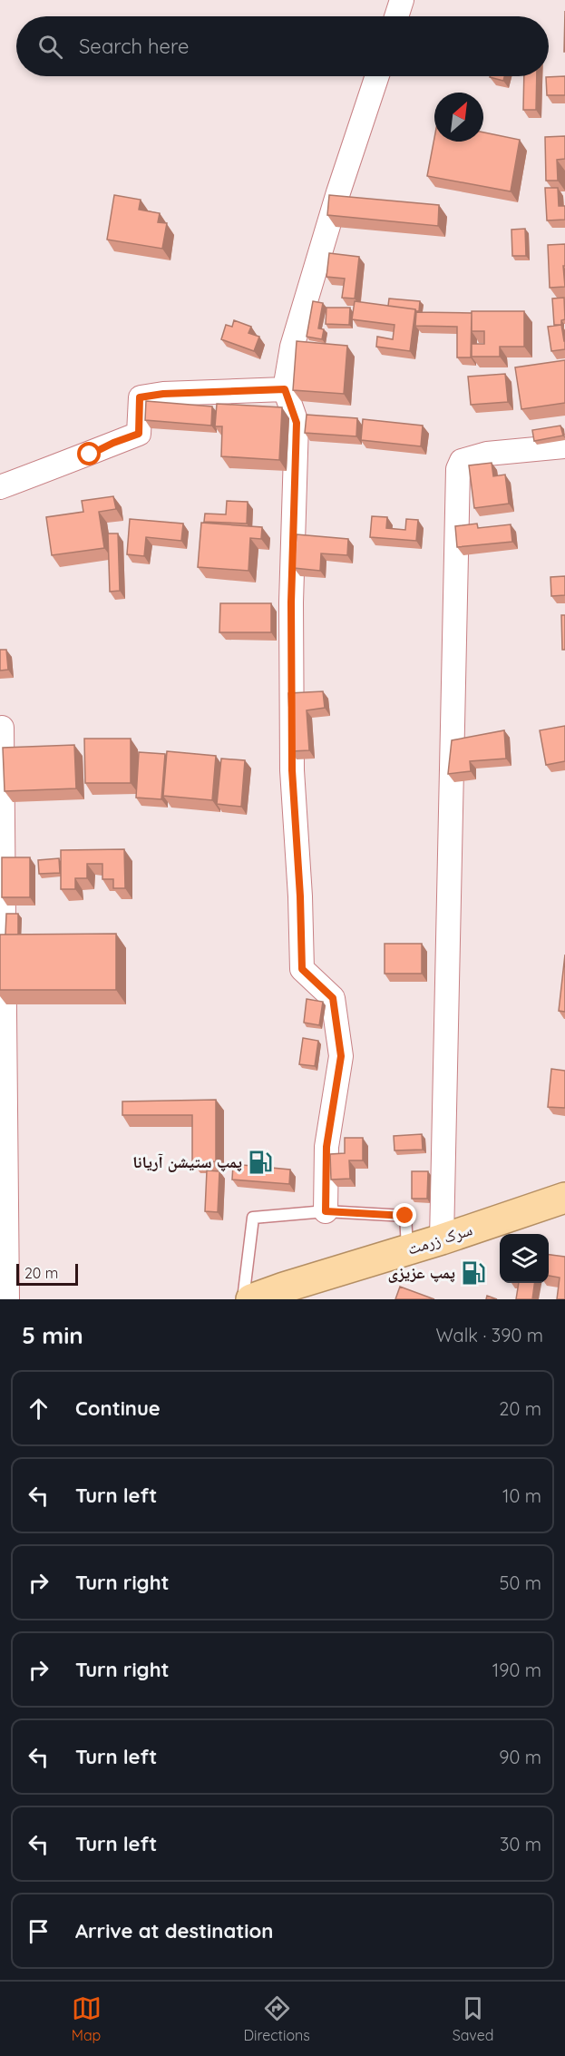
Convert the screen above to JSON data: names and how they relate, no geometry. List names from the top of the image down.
{
  "streets": {
    "highway": ["سرک زرمت"]
  },
  "places": {
    "fuel station": ["پمپ ستیشن آریانا", "پمپ عزیزی"]
  },
  "scale_bar": "20 m",
  "north": "top right",
  "page": {
    "search": "Search here",
    "scale": "20 m",
    "heading": ["5 min", "Walk · 390 m"],
    "list": [
      ["Continue", "20 m"],
      ["Turn left", "10 m"],
      ["Turn right", "50 m"],
      ["Turn right", "190 m"],
      ["Turn left", "90 m"],
      ["Turn left", "30 m"],
      "Arrive at destination"
    ],
    "nav": ["Map", "Directions", "Saved"]
  }
}
